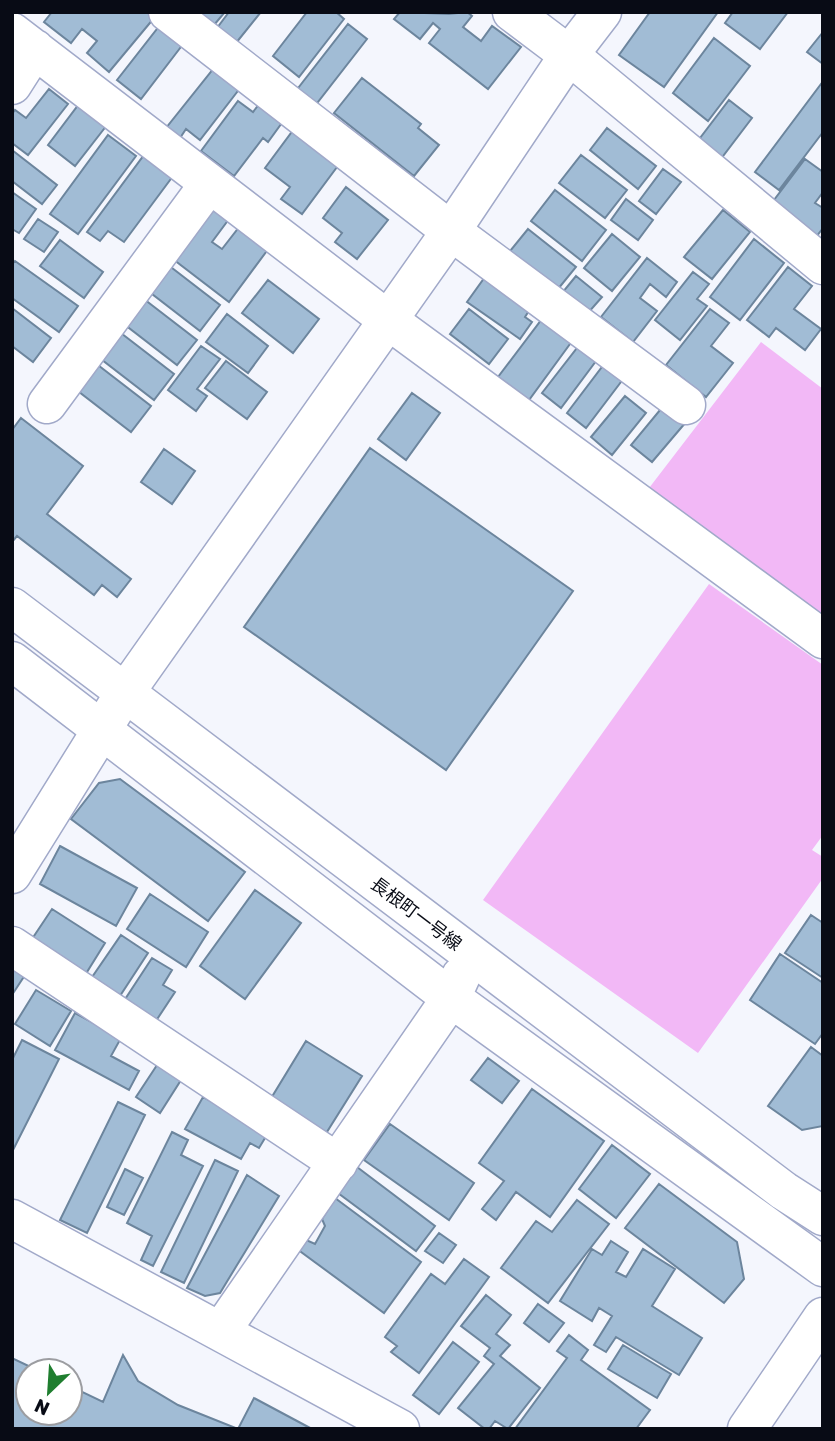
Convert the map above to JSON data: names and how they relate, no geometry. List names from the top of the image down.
{
  "streets": {
    "street": ["長根町一号線"]
  },
  "north": "bottom left"
}
